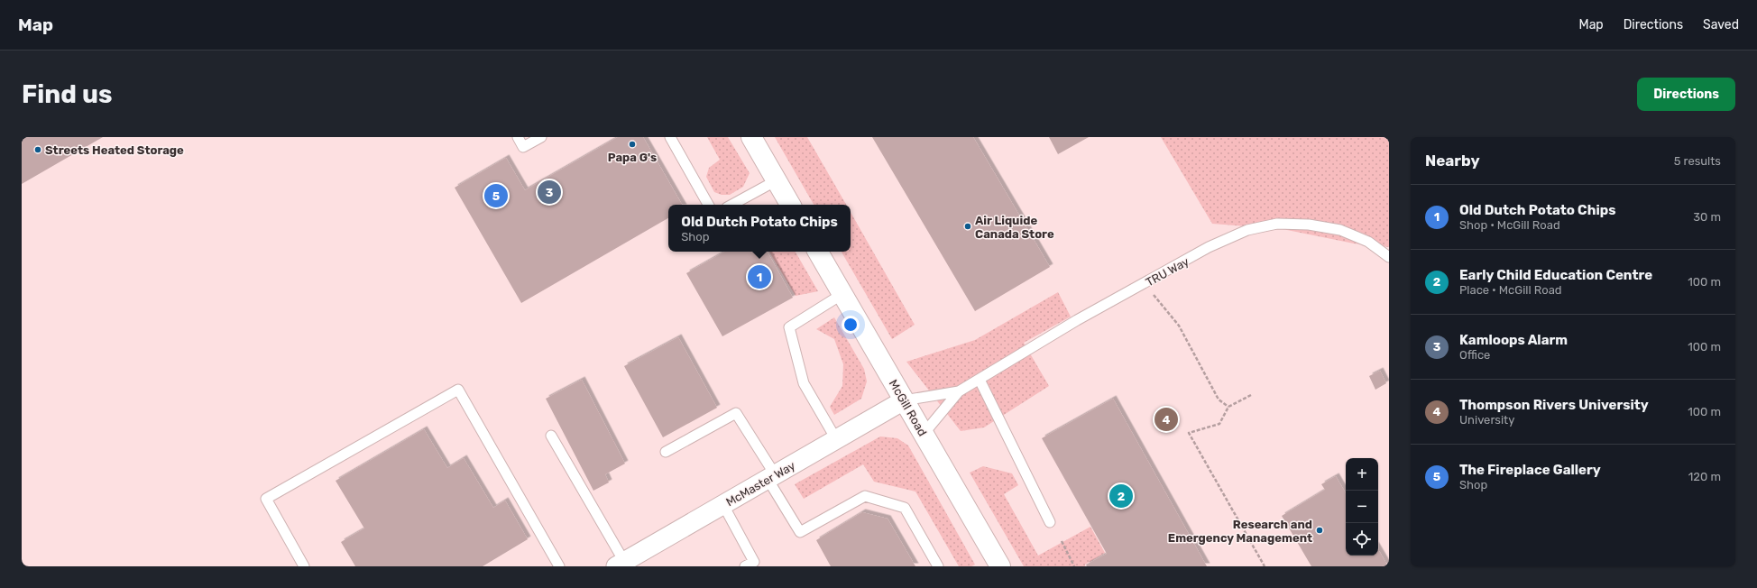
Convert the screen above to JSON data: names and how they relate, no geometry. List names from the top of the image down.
{
  "streets": {
    "street": ["McGill Road", "McMaster Way"],
    "lane": ["TRU Way"]
  },
  "crossings": [
    ["McGill Road", "McMaster Way"]
  ],
  "places": [
    "Papa G's",
    "Streets Heated Storage",
    "Air Liquide Canada Store",
    "Research and Emergency Management"
  ],
  "page": {
    "header": "Map",
    "nav": ["Map", "Directions", "Saved"],
    "buttons": "Directions",
    "title": "Find us",
    "heading": ["Nearby", "5 results"],
    "pins": [
      "3",
      "5",
      "1",
      "4",
      "2"
    ],
    "list": [
      {
        "mark": "1",
        "name": "Old Dutch Potato Chips",
        "note": "Shop · McGill Road",
        "value": "30 m"
      },
      {
        "mark": "2",
        "name": "Early Child Education Centre",
        "note": "Place · McGill Road",
        "value": "100 m"
      },
      {
        "mark": "3",
        "name": "Kamloops Alarm",
        "note": "Office",
        "value": "100 m"
      },
      {
        "mark": "4",
        "name": "Thompson Rivers University",
        "note": "University",
        "value": "100 m"
      },
      {
        "mark": "5",
        "name": "The Fireplace Gallery",
        "note": "Shop",
        "value": "120 m"
      }
    ],
    "popup": ["Old Dutch Potato Chips", "Shop"],
    "map_buttons": ["+", "−"]
  }
}
